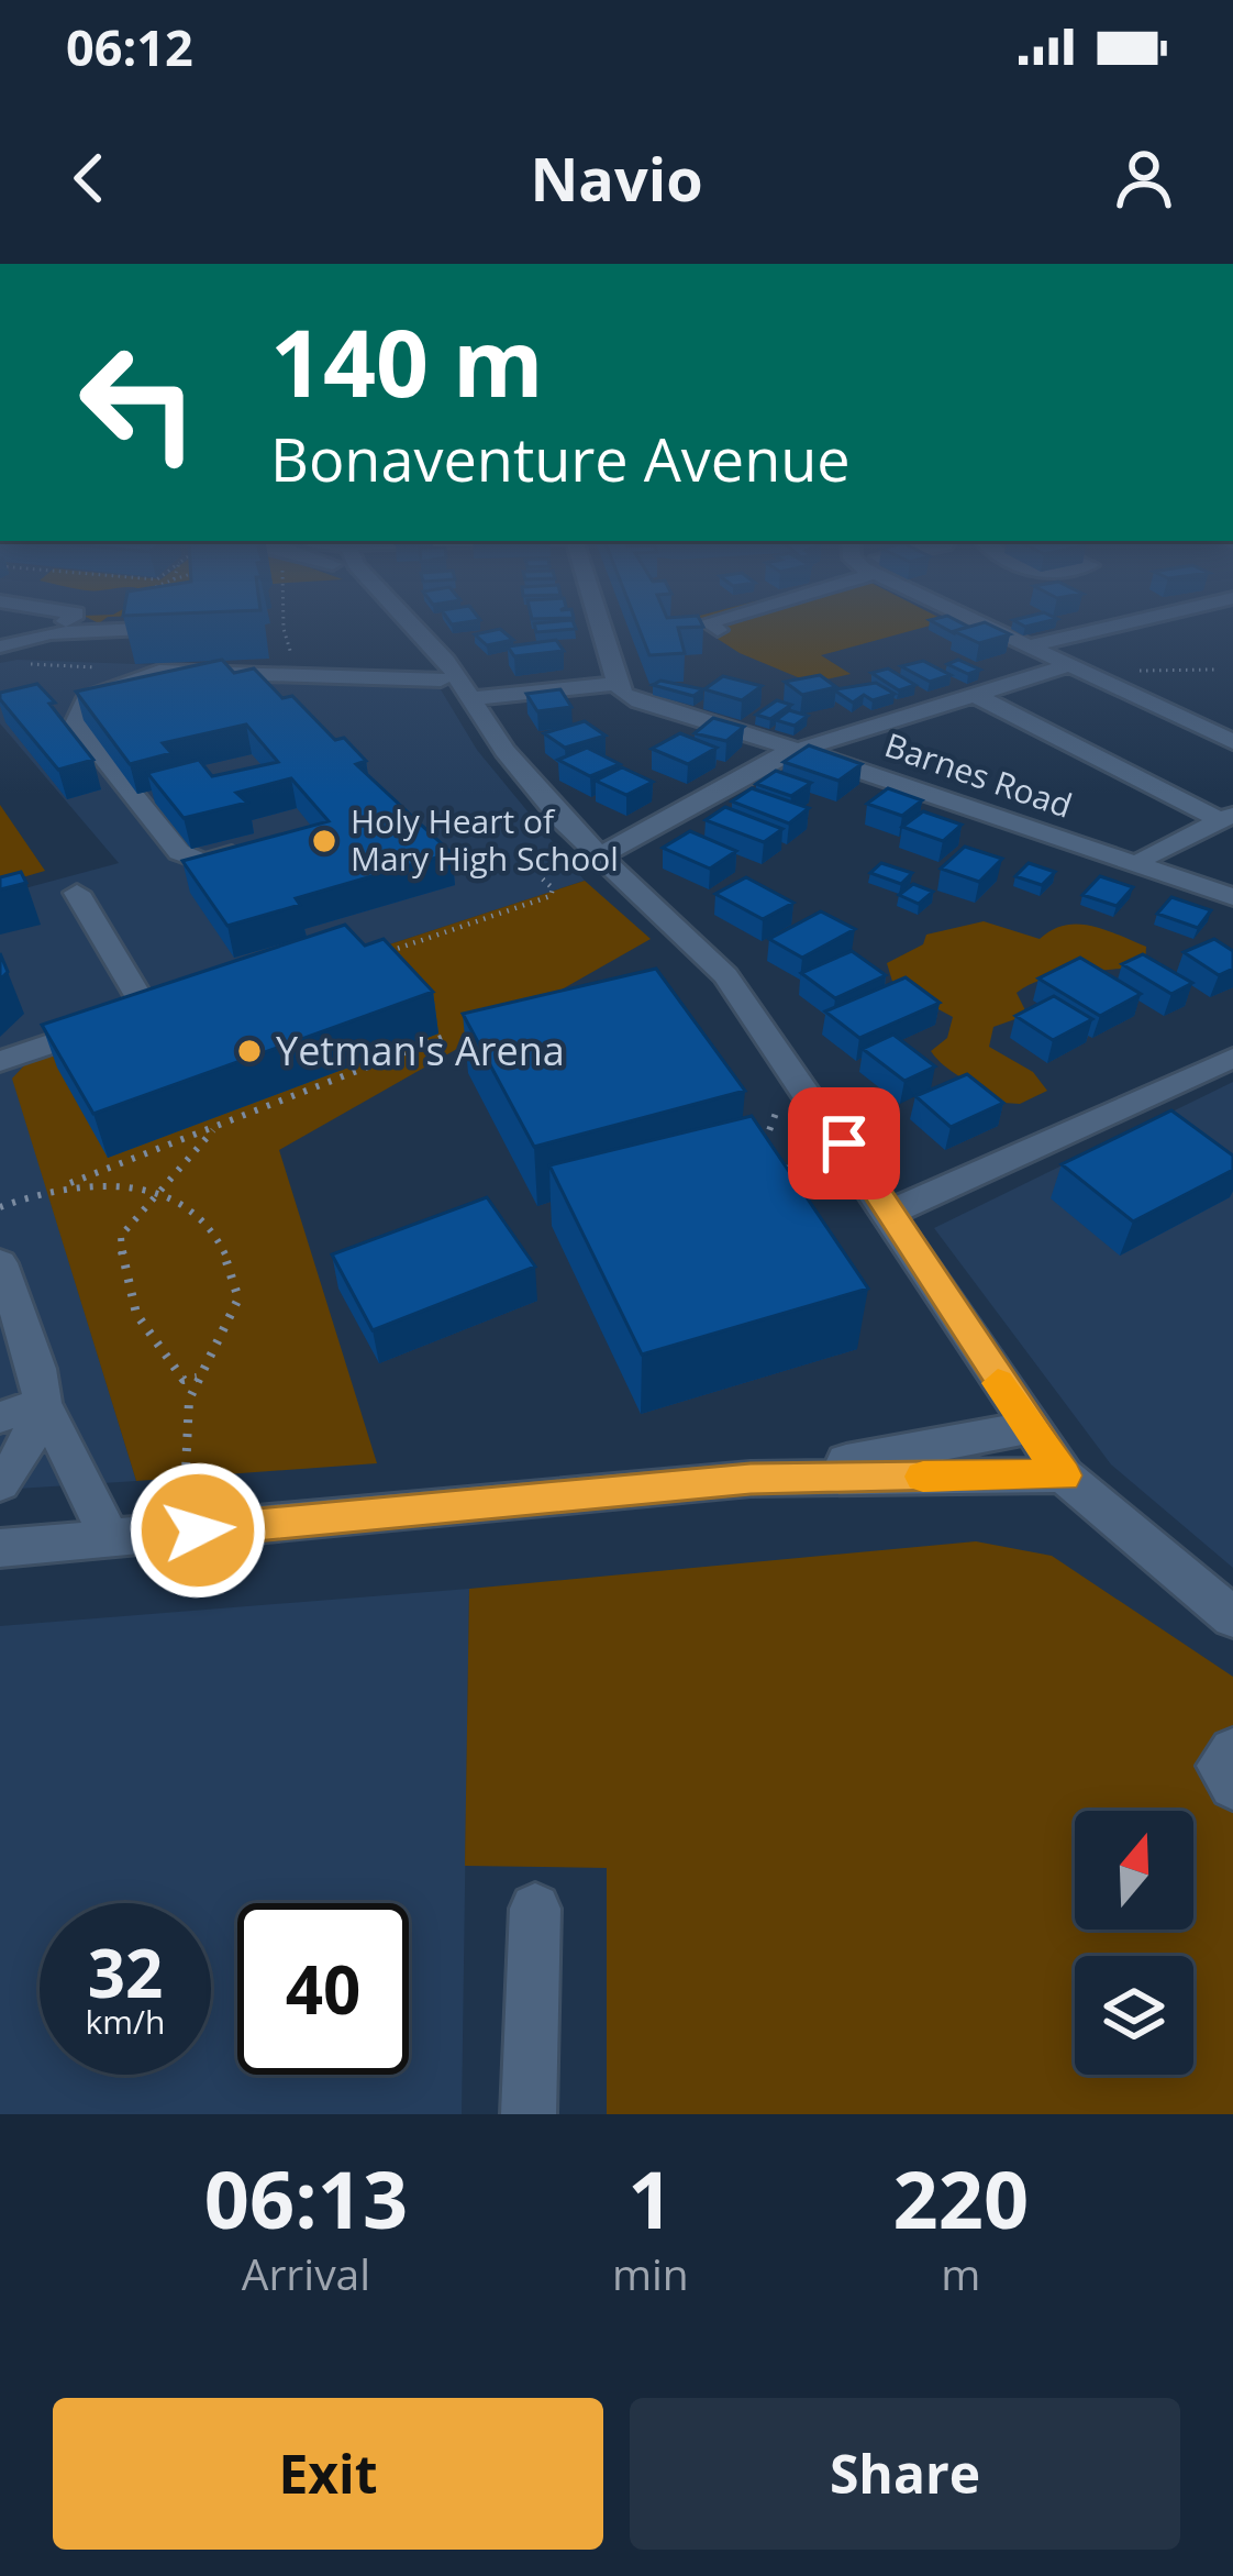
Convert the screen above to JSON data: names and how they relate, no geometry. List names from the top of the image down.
{
  "streets": {
    "street": ["Barnes Road"]
  },
  "places": ["Holy Heart of Mary High School", "Yetman's Arena"],
  "north": "top",
  "page": {
    "status": "06:12",
    "header": "Navio",
    "turn": ["140 m", "Bonaventure Avenue"],
    "speed": "32 km/h",
    "limit": "40",
    "eta": [
      "06:13",
      "Arrival",
      "1",
      "min",
      "220",
      "m"
    ],
    "buttons": ["Exit", "Share"]
  }
}
